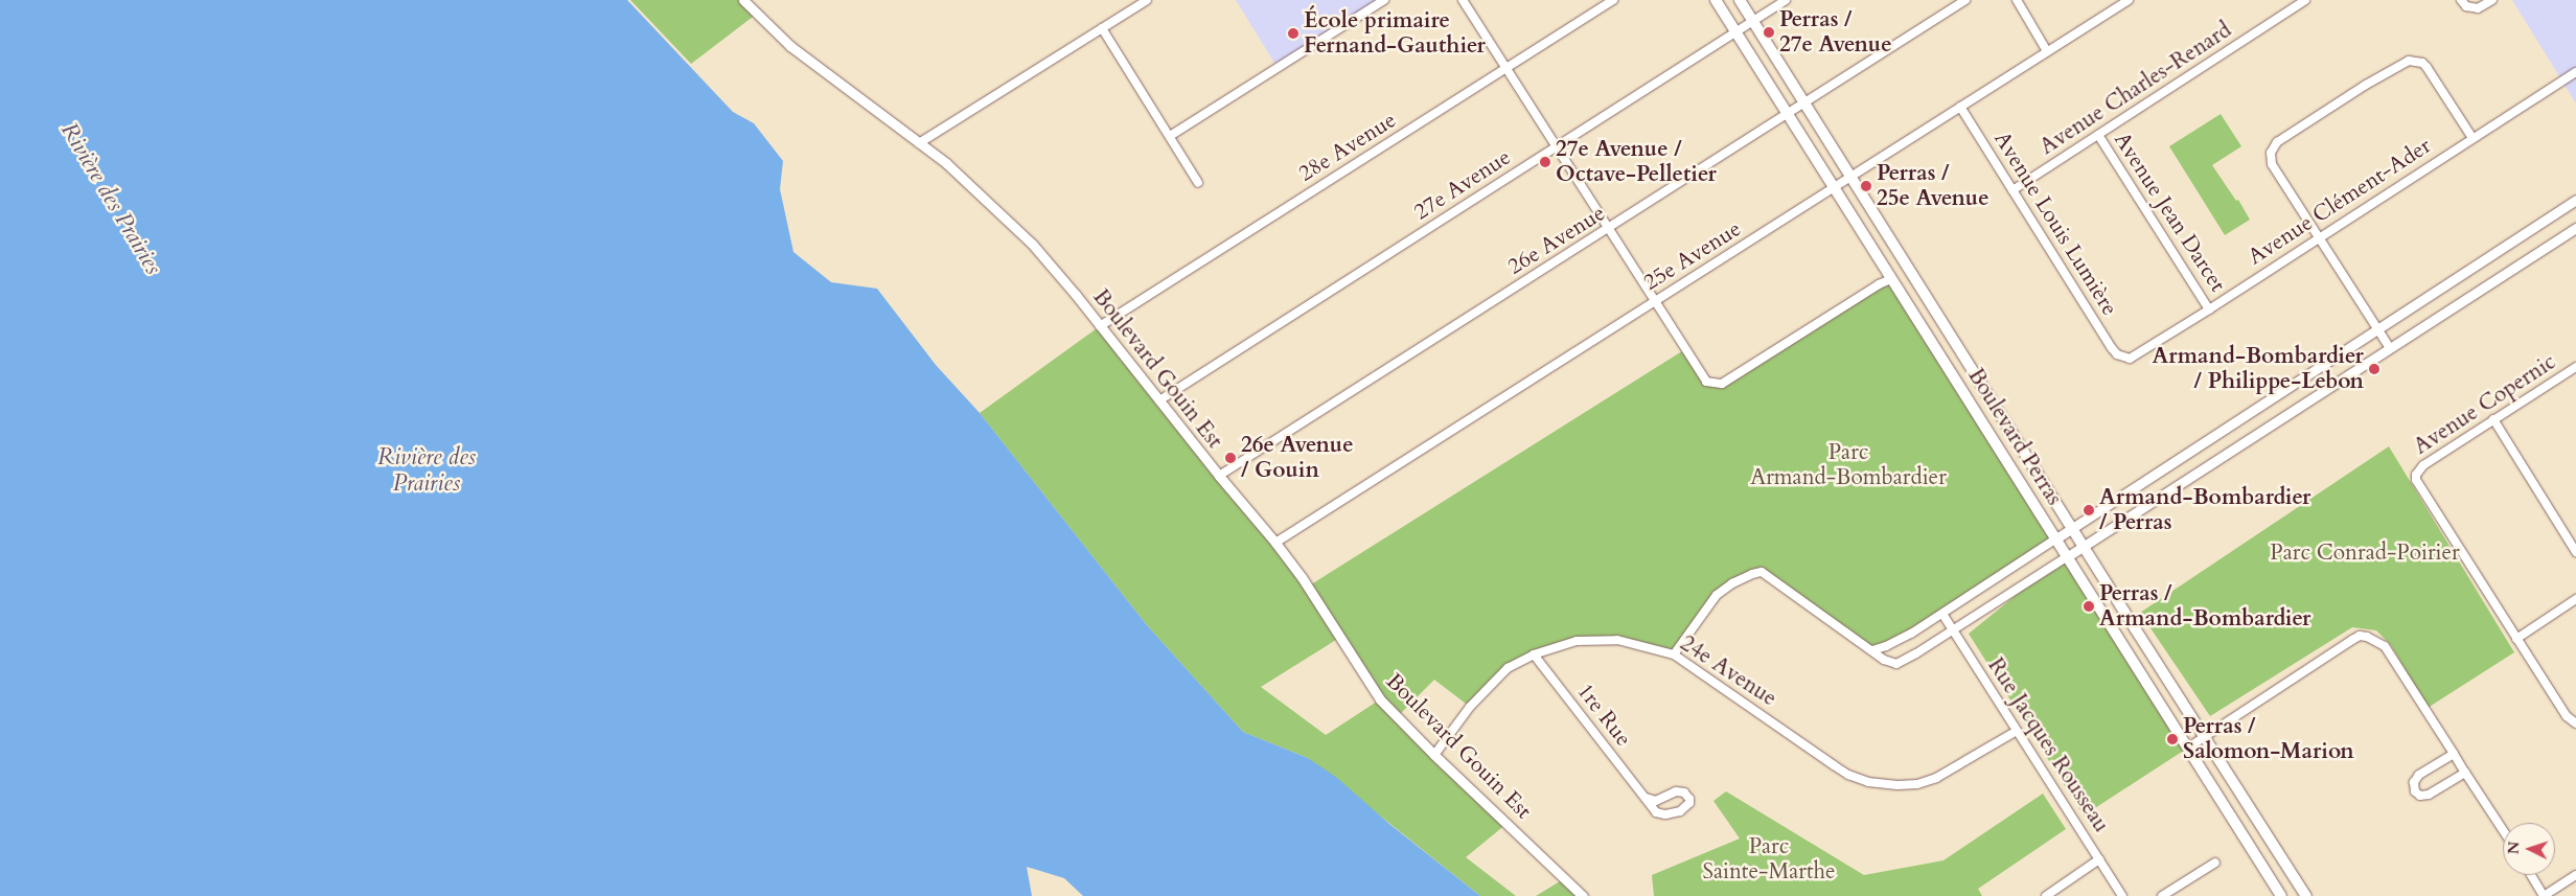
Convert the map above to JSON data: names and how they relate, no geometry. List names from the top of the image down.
{
  "streets": {
    "main road": ["Boulevard Perras"],
    "street": [
      "Avenue Charles-Renard",
      "28e Avenue",
      "27e Avenue",
      "Avenue Clément-Ader",
      "Avenue Jean Darcet",
      "Avenue Louis Lumière",
      "26e Avenue",
      "25e Avenue",
      "Boulevard Gouin Est",
      "Avenue Copernic",
      "24e Avenue",
      "1re Rue",
      "Rue Jacques Rousseau"
    ]
  },
  "crossings": [
    ["Avenue Charles-Renard", "Avenue Jean Darcet"],
    ["Avenue Charles-Renard", "Avenue Louis Lumière"],
    ["28e Avenue", "Boulevard Gouin Est"],
    ["27e Avenue", "Boulevard Gouin Est"],
    ["27e Avenue", "Boulevard Perras"],
    ["Avenue Clément-Ader", "Avenue Jean Darcet"],
    ["Avenue Clément-Ader", "Avenue Louis Lumière"],
    ["Avenue Louis Lumière", "25e Avenue"],
    ["26e Avenue", "Boulevard Gouin Est"],
    ["26e Avenue", "Boulevard Perras"],
    ["25e Avenue", "Boulevard Gouin Est"],
    ["25e Avenue", "Boulevard Perras"],
    ["Boulevard Gouin Est", "24e Avenue"],
    ["24e Avenue", "1re Rue"],
    ["24e Avenue", "Rue Jacques Rousseau"]
  ],
  "water": ["Rivière des Prairies"],
  "parks": ["Parc Armand-Bombardier", "Parc Conrad-Poirier", "Parc Sainte-Marthe"],
  "places": [
    "Perras / 27e Avenue",
    "École primaire Fernand-Gauthier",
    "27e Avenue / Octave-Pelletier",
    "Perras / 25e Avenue",
    "Armand-Bombardier / Philippe-Lebon",
    "26e Avenue / Gouin",
    "Armand-Bombardier / Perras",
    "Perras / Armand-Bombardier",
    "Perras / Salomon-Marion"
  ],
  "north": "left"
}
